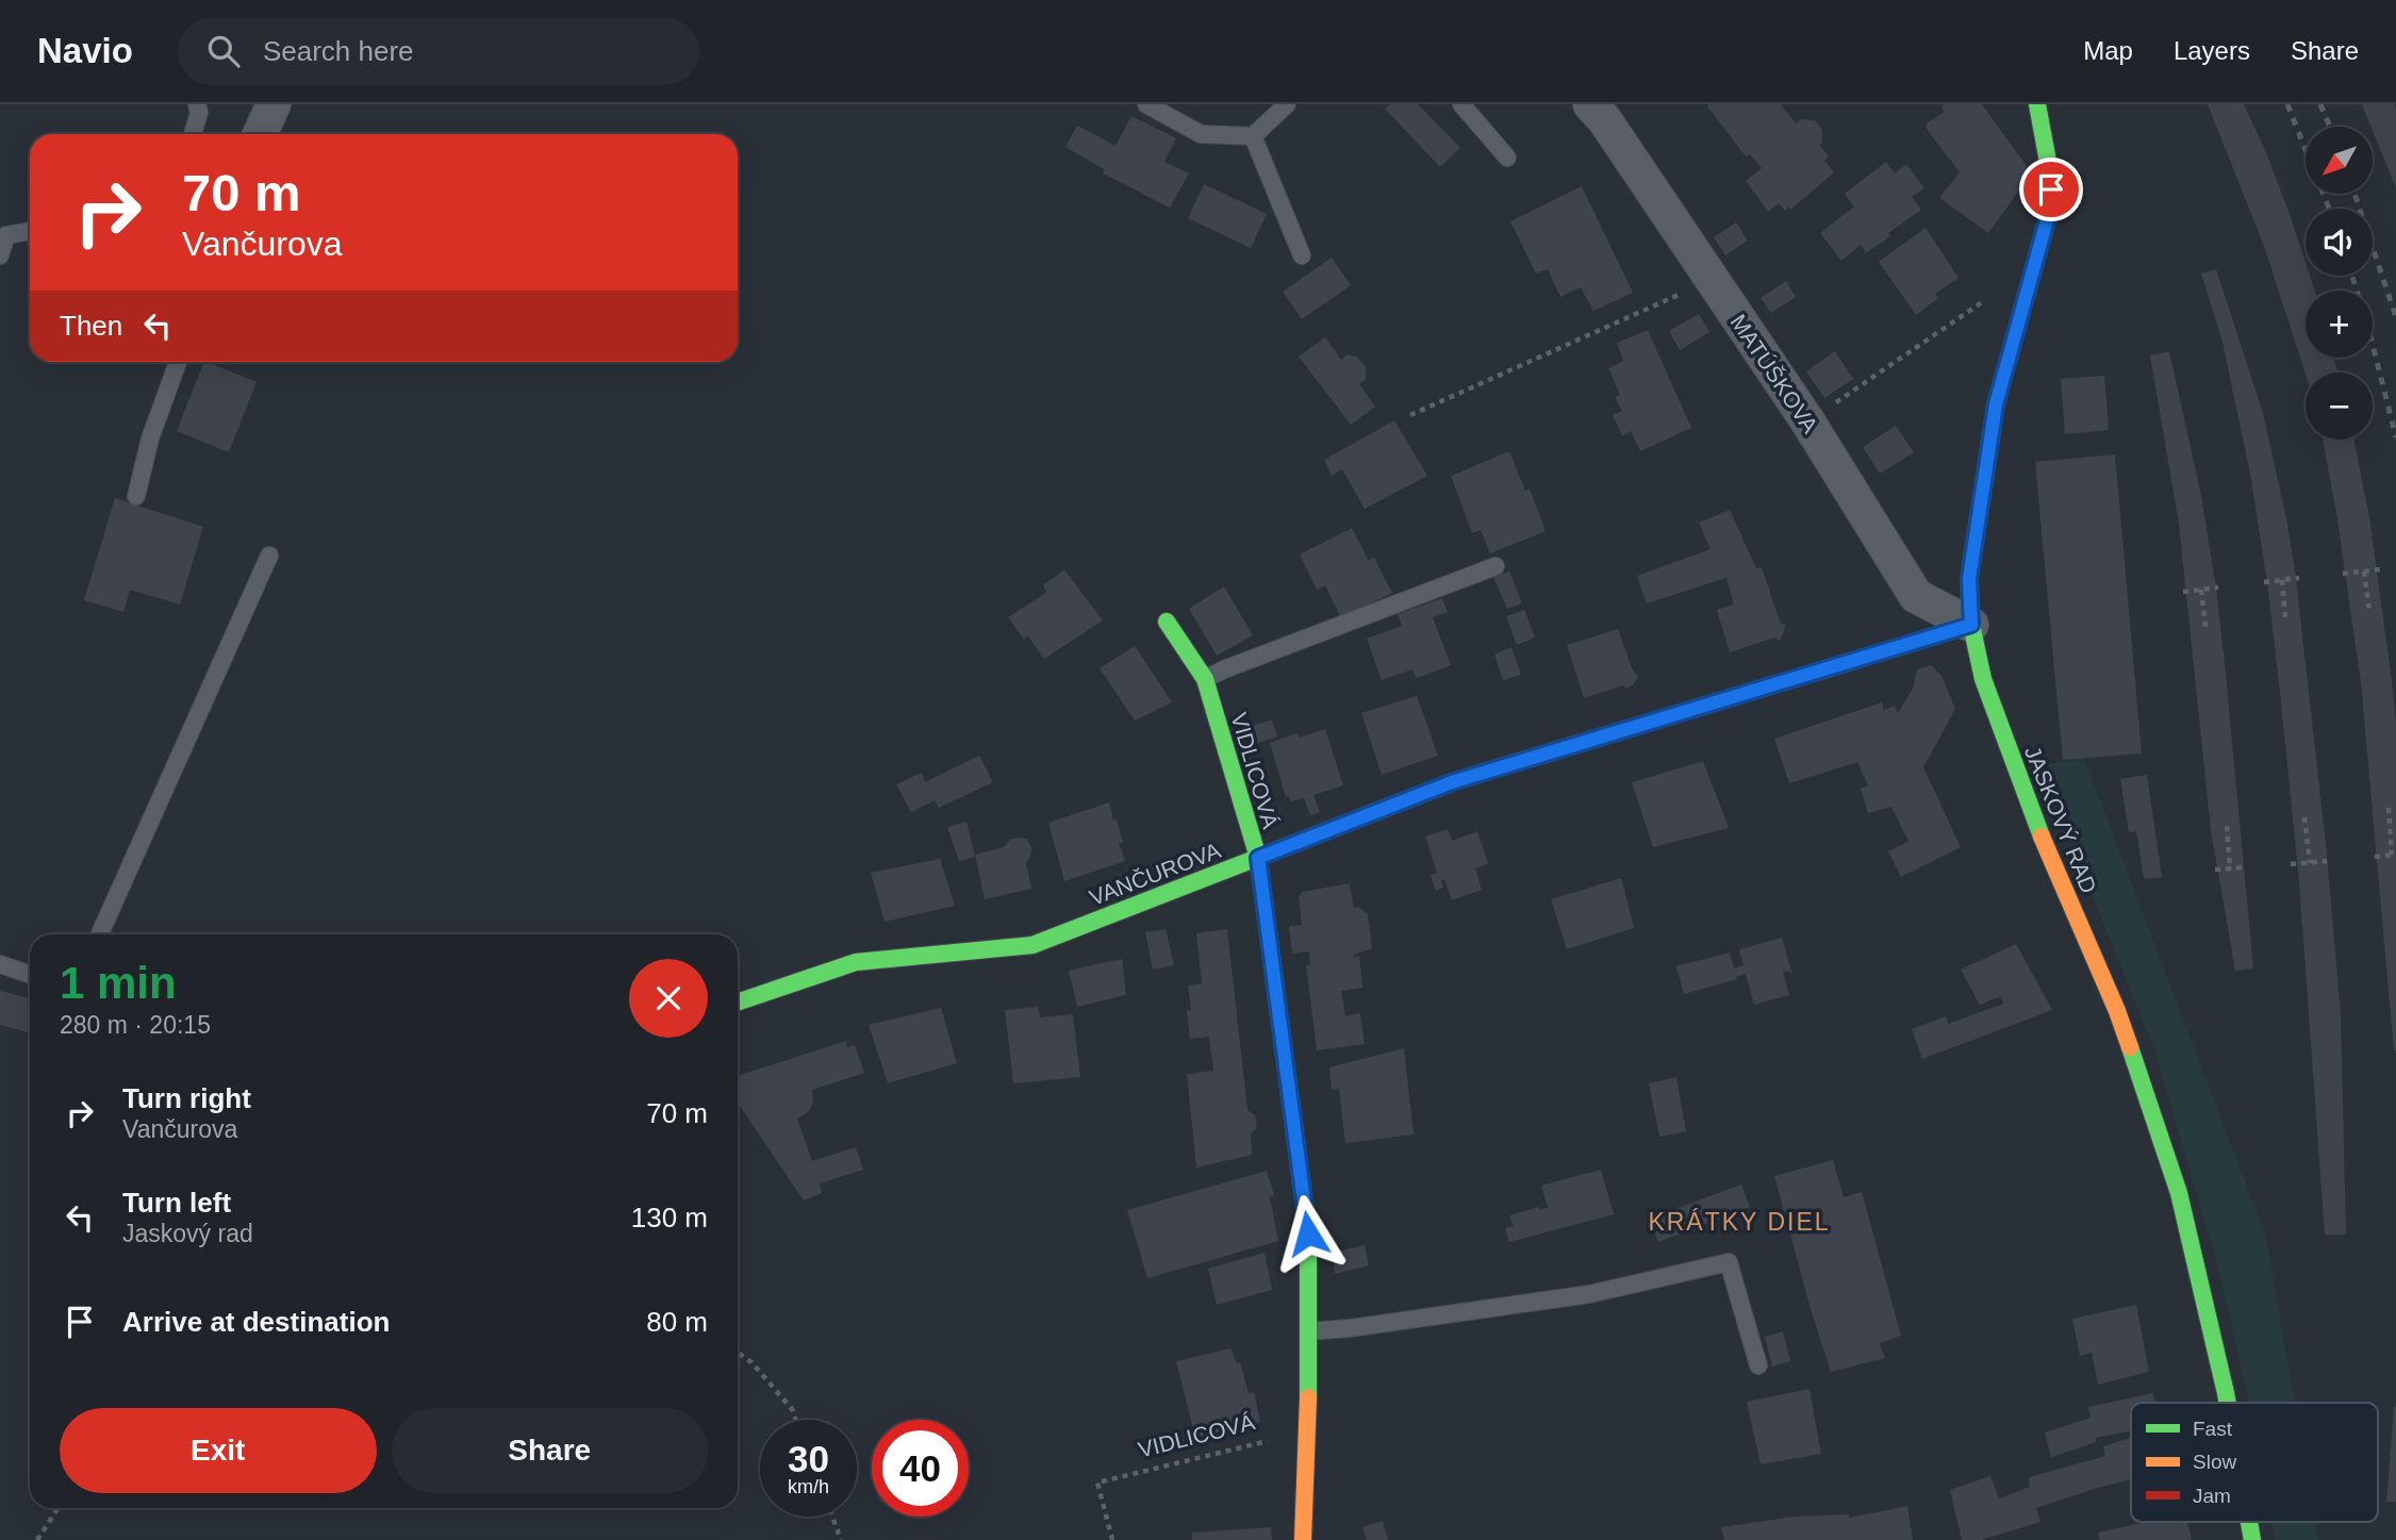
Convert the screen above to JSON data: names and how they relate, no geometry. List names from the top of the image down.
{
  "streets": {
    "street": [
      "MATÚŠKOVA",
      "VIDLICOVÁ",
      "JASKOVÝ RAD",
      "VANČUROVA"
    ]
  },
  "crossings": [
    ["MATÚŠKOVA", "JASKOVÝ RAD"],
    ["MATÚŠKOVA", "VANČUROVA"],
    ["VIDLICOVÁ", "VANČUROVA"],
    ["JASKOVÝ RAD", "VANČUROVA"]
  ],
  "districts": ["KRÁTKY DIEL"],
  "legend": ["Fast", "Slow", "Jam"],
  "north": "bottom left",
  "page": {
    "header": "Navio",
    "search": "Search here",
    "nav": ["Map", "Layers", "Share"],
    "map_buttons": ["+", "−"],
    "turn": ["70 m", "Vančurova"],
    "then": "Then",
    "heading": ["1 min", "280 m · 20:15"],
    "list": [
      {
        "name": "Turn right",
        "note": "Vančurova",
        "value": "70 m"
      },
      {
        "name": "Turn left",
        "note": "Jaskový rad",
        "value": "130 m"
      },
      {
        "name": "Arrive at destination",
        "value": "80 m"
      }
    ],
    "buttons": ["Exit", "Share"],
    "speed": "30 km/h",
    "limit": "40"
  }
}
